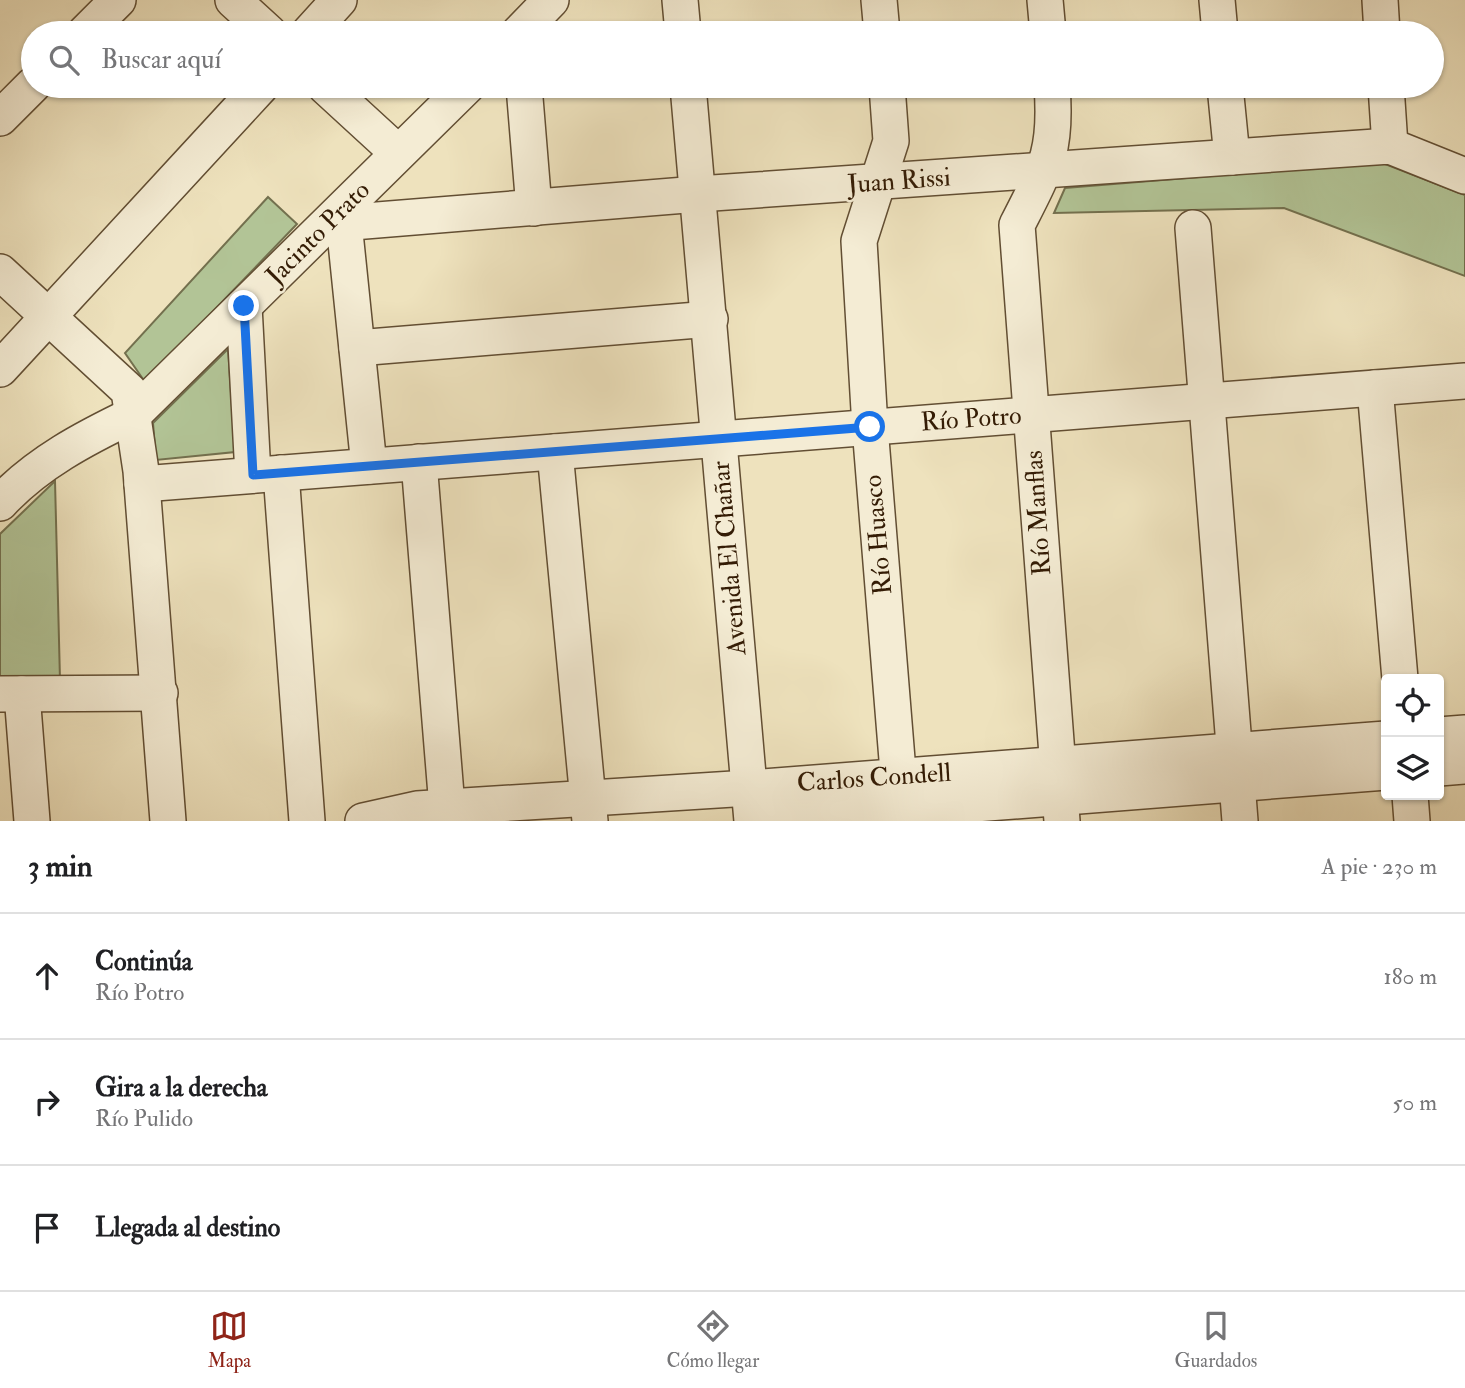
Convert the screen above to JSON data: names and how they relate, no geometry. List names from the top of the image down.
{
  "streets": {
    "street": [
      "Juan Rissi",
      "Jacinto Prato",
      "Río Potro",
      "Río Manflas",
      "Río Huasco",
      "Avenida El Chañar",
      "Carlos Condell"
    ]
  },
  "crossings": [
    ["Juan Rissi", "Jacinto Prato"],
    ["Juan Rissi", "Río Manflas"],
    ["Juan Rissi", "Río Huasco"],
    ["Juan Rissi", "Avenida El Chañar"],
    ["Río Potro", "Río Manflas"],
    ["Río Potro", "Río Huasco"],
    ["Río Potro", "Avenida El Chañar"],
    ["Río Manflas", "Carlos Condell"],
    ["Río Huasco", "Carlos Condell"],
    ["Avenida El Chañar", "Carlos Condell"]
  ],
  "page": {
    "search": "Buscar aquí",
    "heading": ["3 min", "A pie · 230 m"],
    "list": [
      ["Continúa", "Río Potro", "180 m"],
      ["Gira a la derecha", "Río Pulido", "50 m"],
      "Llegada al destino"
    ],
    "nav": ["Mapa", "Cómo llegar", "Guardados"]
  }
}
